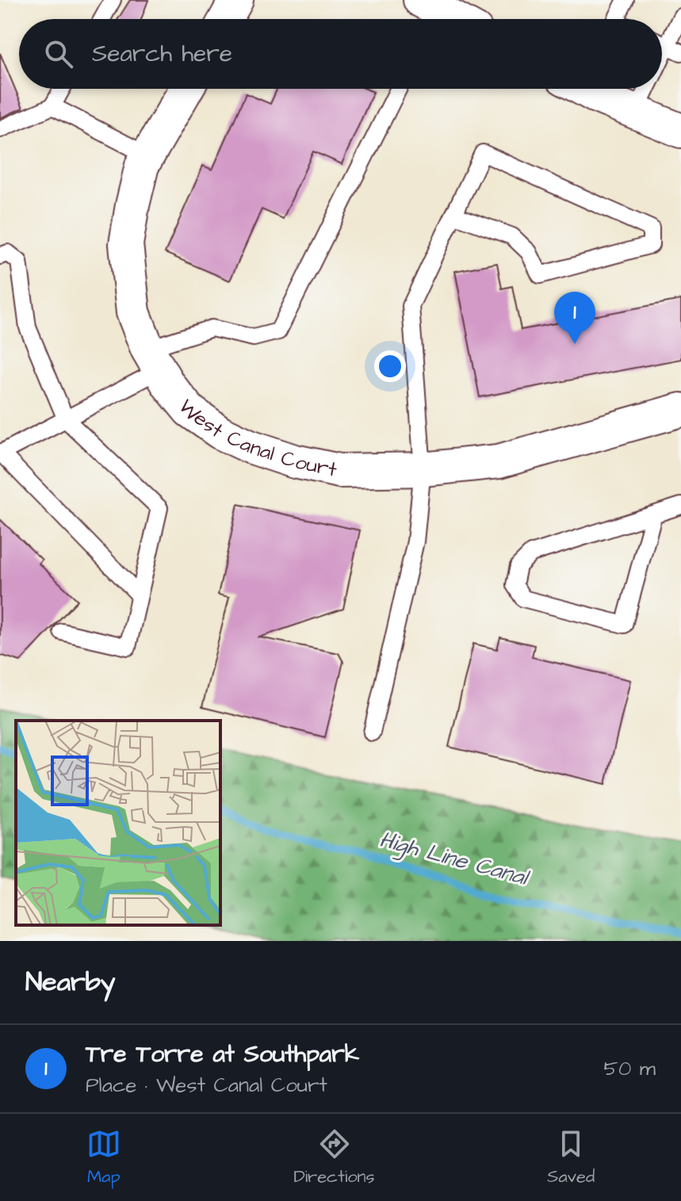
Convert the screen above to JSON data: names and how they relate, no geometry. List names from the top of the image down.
{
  "streets": {
    "street": ["West Canal Court"]
  },
  "water": ["High Line Canal"],
  "page": {
    "search": "Search here",
    "pins": "1",
    "heading": "Nearby",
    "list": [
      {
        "mark": "1",
        "name": "Tre Torre at Southpark",
        "note": "Place · West Canal Court",
        "value": "50 m"
      }
    ],
    "nav": ["Map", "Directions", "Saved"]
  }
}
